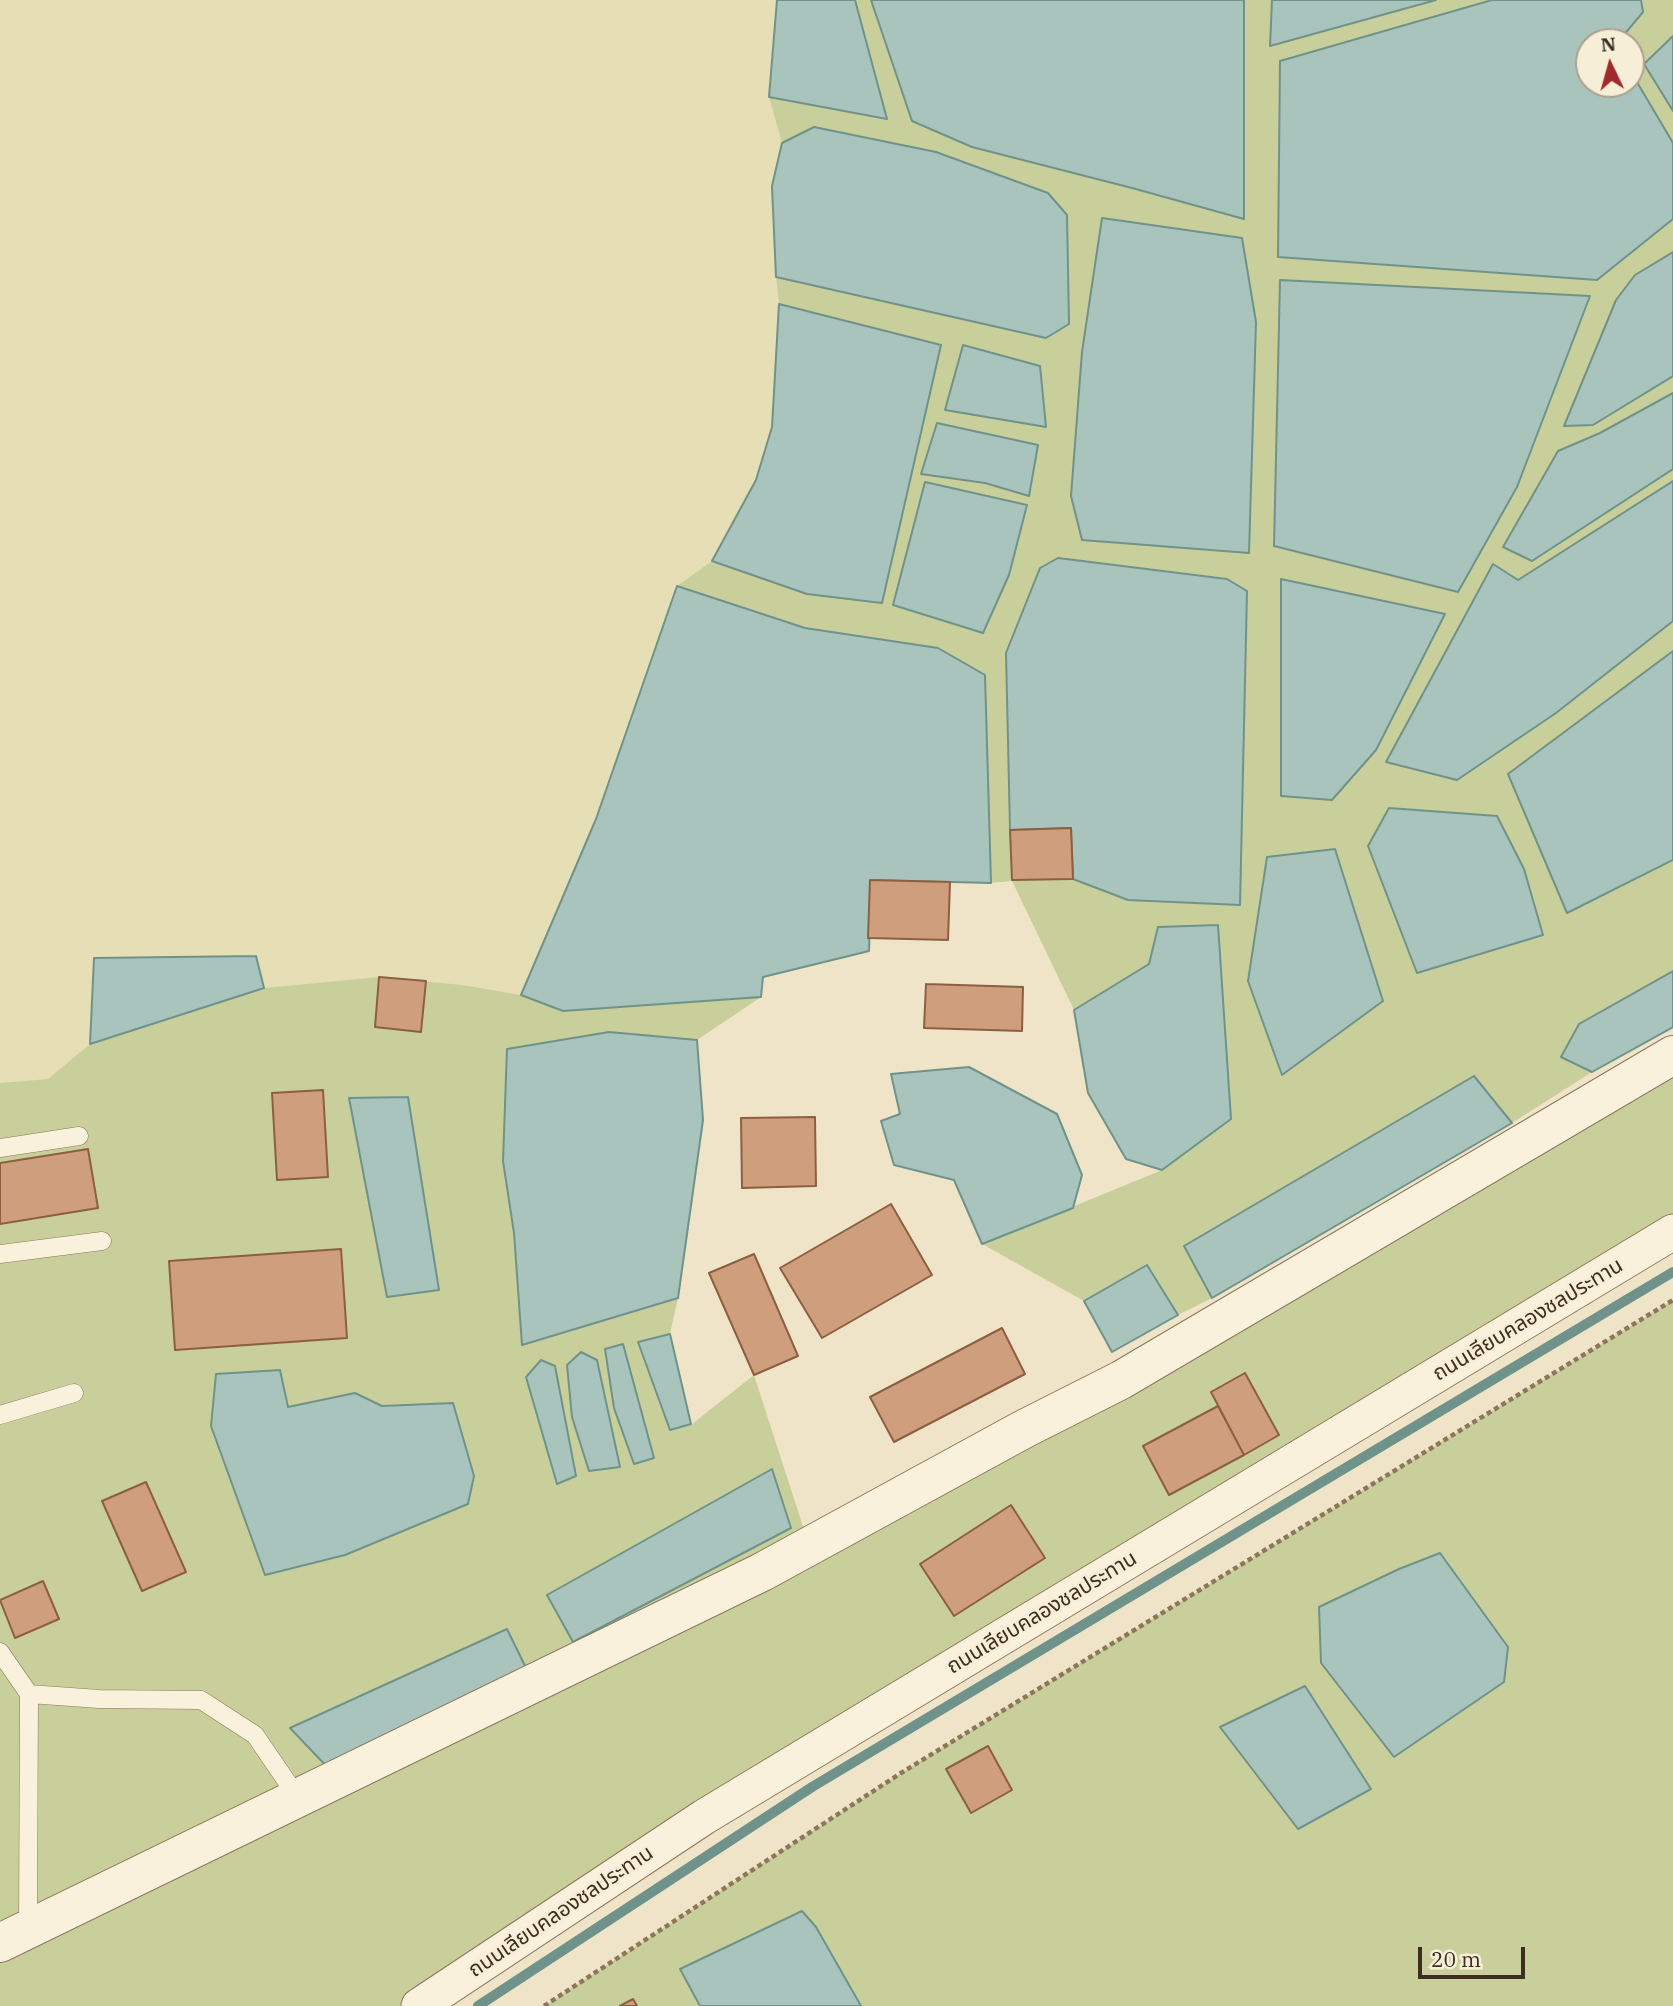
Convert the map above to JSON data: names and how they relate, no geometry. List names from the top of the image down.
{
  "streets": {
    "street": ["ถนนเลียบคลองชลประทาน"]
  },
  "scale_bar": "20 m",
  "north": "top"
}
